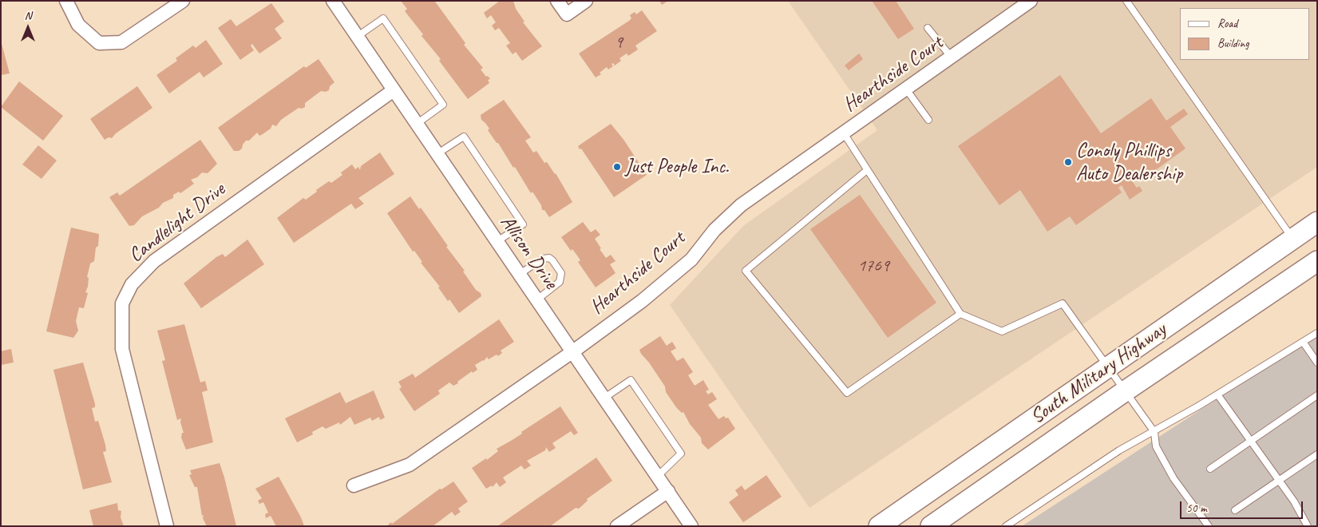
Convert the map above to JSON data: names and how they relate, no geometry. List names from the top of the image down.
{
  "streets": {
    "main road": ["South Military Highway"],
    "street": ["Hearthside Court", "Candlelight Drive", "Allison Drive"]
  },
  "crossings": [
    ["Hearthside Court", "Allison Drive"],
    ["Candlelight Drive", "Allison Drive"]
  ],
  "places": ["Conoly Phillips Auto Dealership", "Just People Inc."],
  "house_numbers": ["9", "1769"],
  "legend": ["Road", "Building"],
  "scale_bar": "50 m",
  "north": "top"
}
